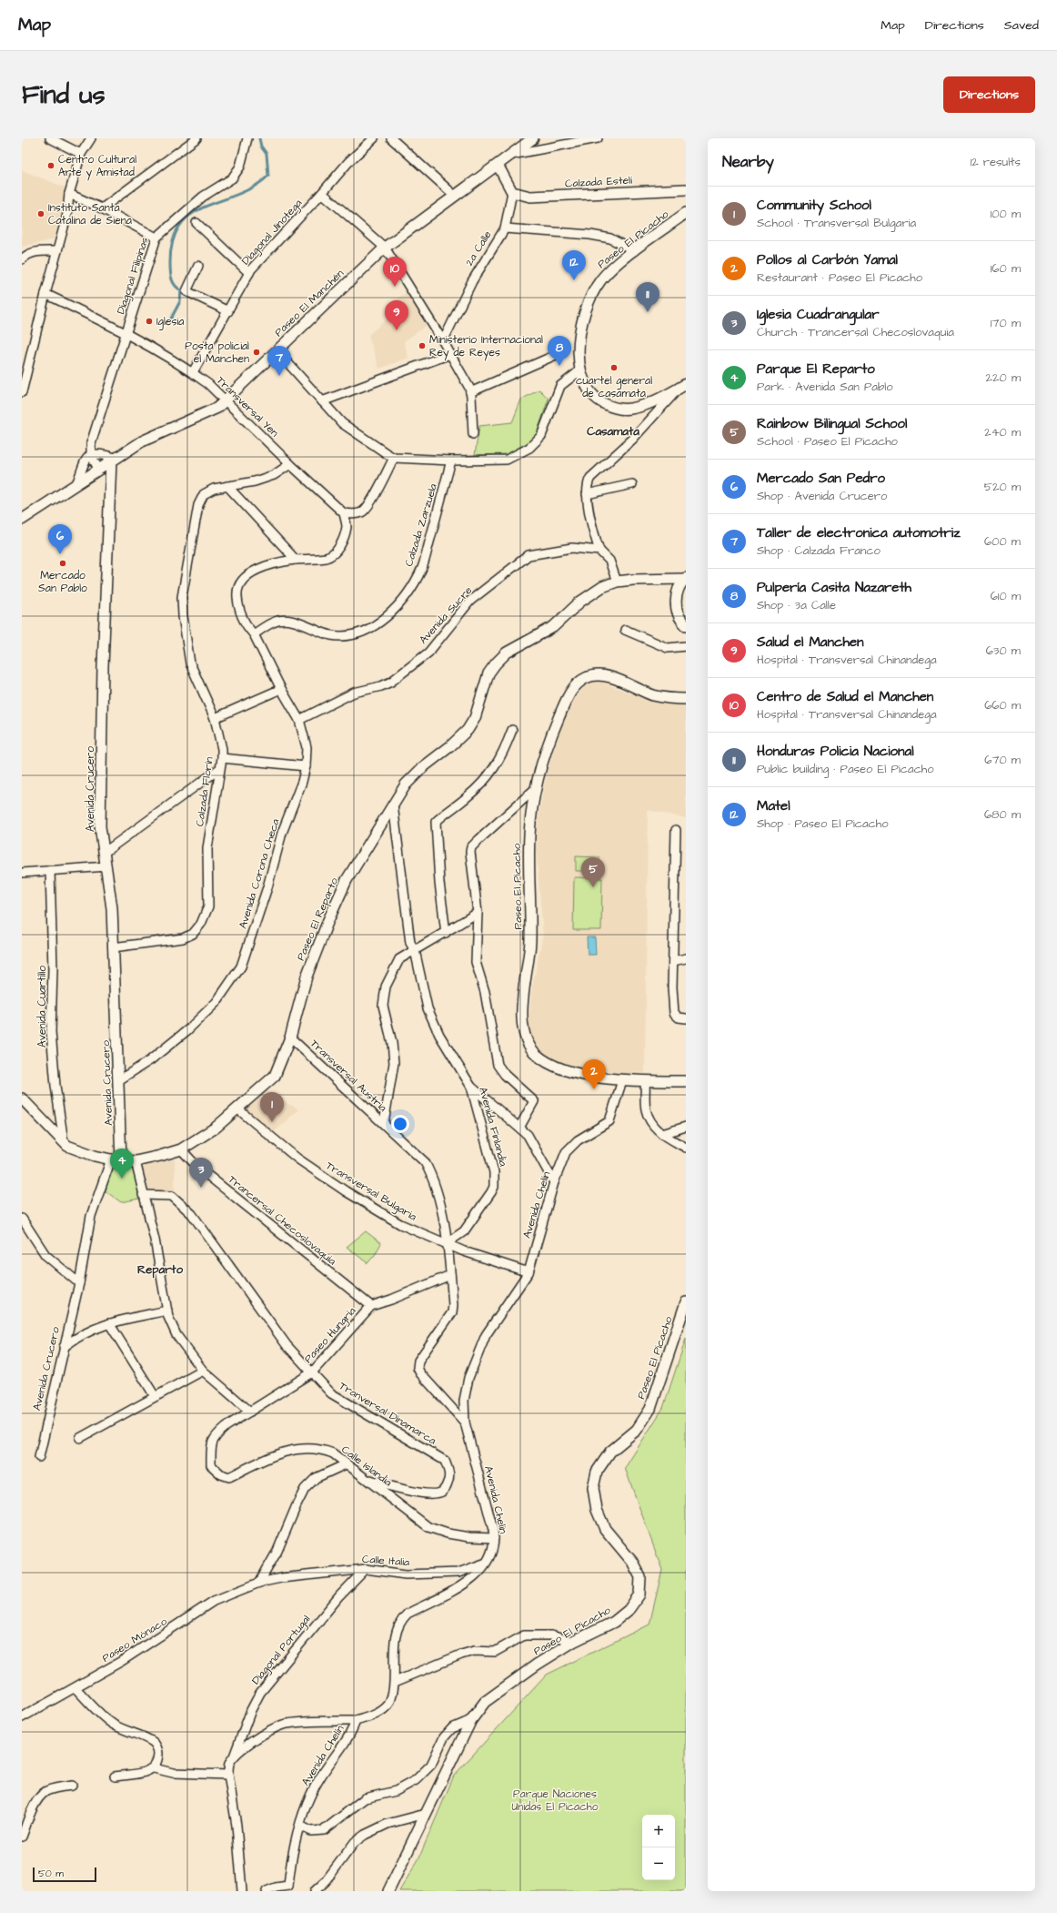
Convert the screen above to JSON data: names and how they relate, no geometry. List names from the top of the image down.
{
  "streets": {
    "street": [
      "Calzada Estelí",
      "Diagonal Jinotega",
      "Paseo El Picacho",
      "2a Calle",
      "Diagonal Filipinas",
      "Paseo El Manchén",
      "Transversal Yen",
      "Calzada Zarzuela",
      "Avenida Sucre",
      "Avenida Crucero",
      "Calzada Florín",
      "Avenida Corona Checa",
      "Paseo El Reparto",
      "Avenida Cuartillo",
      "Transversal Austria",
      "Avenida Finlandia",
      "Transversal Bulgaria",
      "Avenida Chelín",
      "Trancersal Checoslovaquia",
      "Paseo Hungría",
      "Tranversal Dinamarca",
      "Calle Islandia",
      "Calle Italia",
      "Paseo Mónaco",
      "Diagonal Portugal"
    ]
  },
  "crossings": [
    ["Calzada Estelí", "2a Calle"],
    ["Diagonal Jinotega", "Transversal Yen"],
    ["Paseo El Picacho", "Avenida Chelín"],
    ["Diagonal Filipinas", "Paseo El Manchén"],
    ["Diagonal Filipinas", "Transversal Yen"],
    ["Paseo El Manchén", "Transversal Yen"],
    ["Paseo El Manchén", "Avenida Crucero"],
    ["Transversal Yen", "Calzada Florín"],
    ["Transversal Yen", "Avenida Corona Checa"],
    ["Calzada Zarzuela", "Avenida Corona Checa"],
    ["Avenida Sucre", "Avenida Corona Checa"],
    ["Avenida Crucero", "Calzada Florín"],
    ["Avenida Crucero", "Avenida Corona Checa"],
    ["Avenida Crucero", "Paseo El Reparto"],
    ["Paseo El Reparto", "Avenida Cuartillo"],
    ["Paseo El Reparto", "Transversal Austria"],
    ["Paseo El Reparto", "Avenida Finlandia"],
    ["Paseo El Reparto", "Transversal Bulgaria"],
    ["Paseo El Reparto", "Trancersal Checoslovaquia"],
    ["Transversal Austria", "Avenida Finlandia"],
    ["Transversal Austria", "Transversal Bulgaria"],
    ["Avenida Finlandia", "Transversal Bulgaria"],
    ["Transversal Bulgaria", "Avenida Chelín"],
    ["Avenida Chelín", "Calle Islandia"],
    ["Avenida Chelín", "Calle Italia"],
    ["Trancersal Checoslovaquia", "Paseo Hungría"],
    ["Paseo Hungría", "Tranversal Dinamarca"],
    ["Paseo Hungría", "Calle Islandia"],
    ["Tranversal Dinamarca", "Calle Islandia"],
    ["Calle Italia", "Paseo Mónaco"],
    ["Calle Italia", "Diagonal Portugal"]
  ],
  "districts": ["Casamata", "Reparto"],
  "parks": ["Parque Naciones Unidas El Picacho"],
  "places": [
    "Centro Cultural Arte y Amistad",
    "Instituto Santa Catalina de Siena",
    "Iglesia",
    "Ministerio Internacional Rey de Reyes",
    "Posta policial el Manchen",
    "cuartel general de casamata",
    "Mercado San Pablo"
  ],
  "scale_bar": "50 m",
  "page": {
    "header": "Map",
    "nav": ["Map", "Directions", "Saved"],
    "buttons": "Directions",
    "title": "Find us",
    "heading": ["Nearby", "12 results"],
    "list": [
      {
        "mark": "1",
        "name": "Community School",
        "note": "School · Transversal Bulgaria",
        "value": "100 m"
      },
      {
        "mark": "2",
        "name": "Pollos al Carbón Yamal",
        "note": "Restaurant · Paseo El Picacho",
        "value": "160 m"
      },
      {
        "mark": "3",
        "name": "Iglesia Cuadrangular",
        "note": "Church · Trancersal Checoslovaquia",
        "value": "170 m"
      },
      {
        "mark": "4",
        "name": "Parque El Reparto",
        "note": "Park · Avenida San Pablo",
        "value": "220 m"
      },
      {
        "mark": "5",
        "name": "Rainbow Bilingual School",
        "note": "School · Paseo El Picacho",
        "value": "240 m"
      },
      {
        "mark": "6",
        "name": "Mercado San Pedro",
        "note": "Shop · Avenida Crucero",
        "value": "520 m"
      },
      {
        "mark": "7",
        "name": "Taller de electronica automotriz",
        "note": "Shop · Calzada Franco",
        "value": "600 m"
      },
      {
        "mark": "8",
        "name": "Pulpería Casita Nazareth",
        "note": "Shop · 3a Calle",
        "value": "610 m"
      },
      {
        "mark": "9",
        "name": "Salud el Manchen",
        "note": "Hospital · Transversal Chinandega",
        "value": "630 m"
      },
      {
        "mark": "10",
        "name": "Centro de Salud el Manchen",
        "note": "Hospital · Transversal Chinandega",
        "value": "660 m"
      },
      {
        "mark": "11",
        "name": "Honduras Policia Nacional",
        "note": "Public building · Paseo El Picacho",
        "value": "670 m"
      },
      {
        "mark": "12",
        "name": "Matel",
        "note": "Shop · Paseo El Picacho",
        "value": "680 m"
      }
    ],
    "pins": [
      "12",
      "10",
      "11",
      "9",
      "8",
      "7",
      "6",
      "5",
      "2",
      "1",
      "4",
      "3"
    ],
    "map_buttons": ["+", "−"],
    "scale": "50 m"
  }
}
